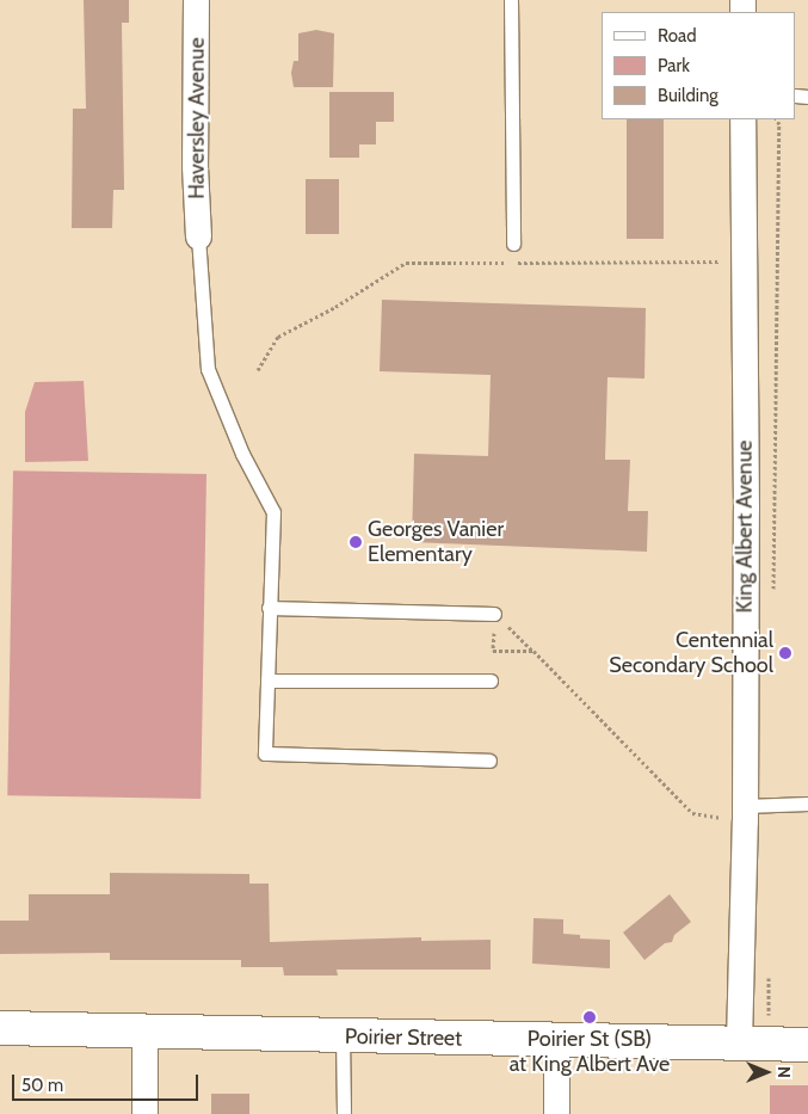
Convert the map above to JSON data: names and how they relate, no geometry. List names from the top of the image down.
{
  "streets": {
    "street": ["Haversley Avenue", "King Albert Avenue", "Poirier Street"]
  },
  "crossings": [
    ["King Albert Avenue", "Poirier Street"]
  ],
  "places": ["Georges Vanier Elementary", "Centennial Secondary School", "Poirier St (SB) at King Albert Ave"],
  "legend": ["Road", "Park", "Building"],
  "scale_bar": "50 m",
  "north": "right"
}
